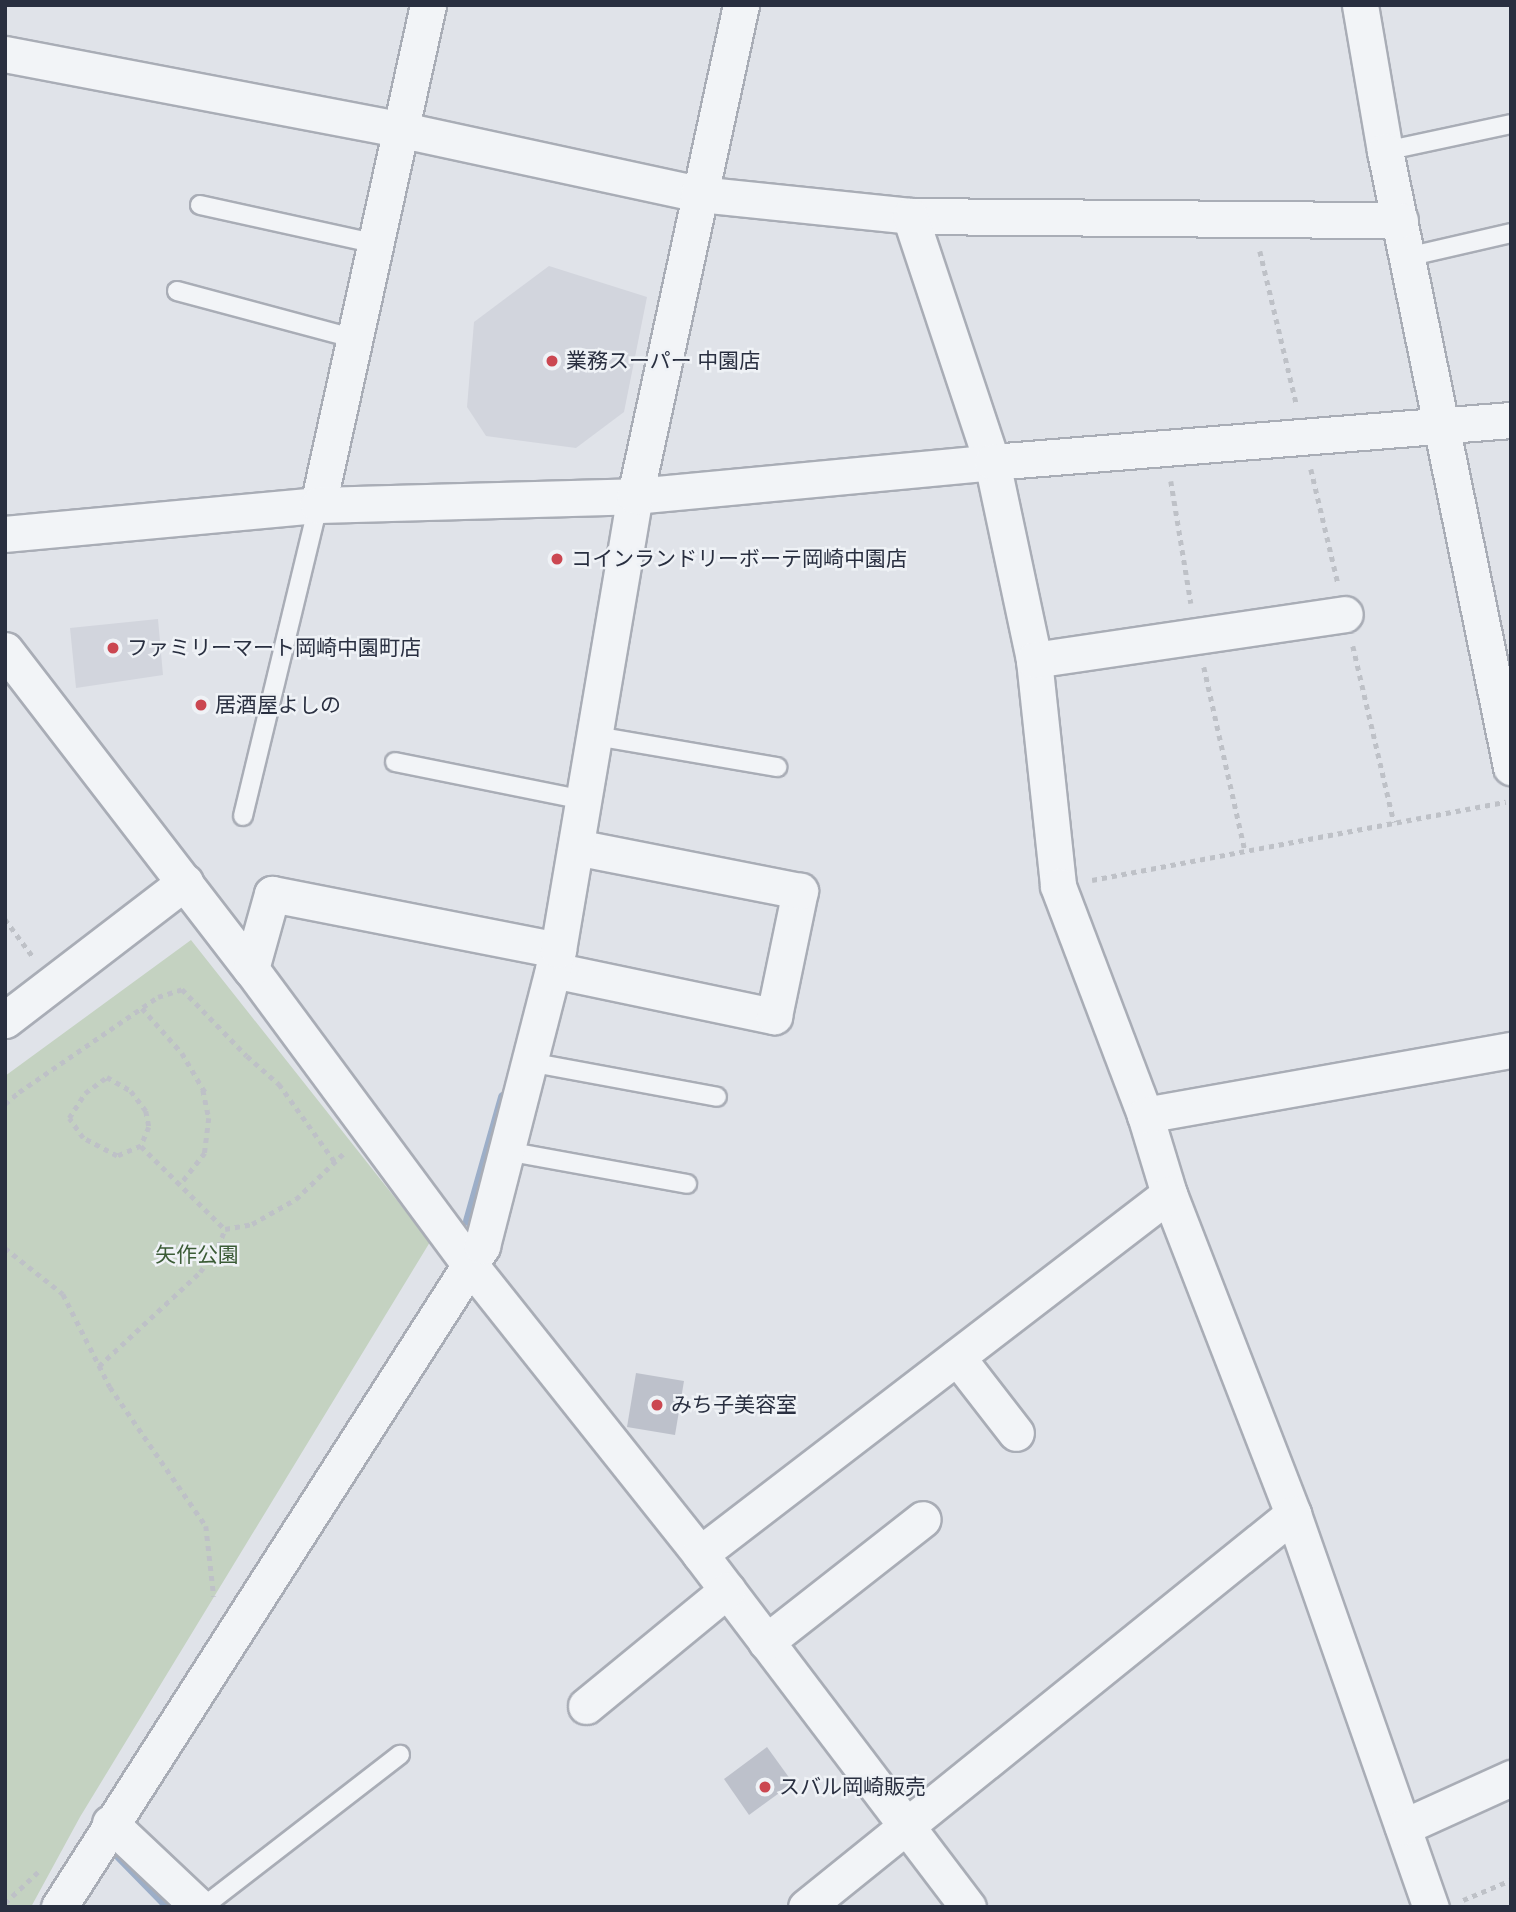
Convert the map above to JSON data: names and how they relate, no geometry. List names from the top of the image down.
{
  "parks": ["矢作公園"],
  "places": [
    "業務スーパー 中園店",
    "コインランドリーボーテ岡崎中園店",
    "ファミリーマート岡崎中園町店",
    "居酒屋よしの",
    "みち子美容室",
    "スバル岡崎販売"
  ]
}
